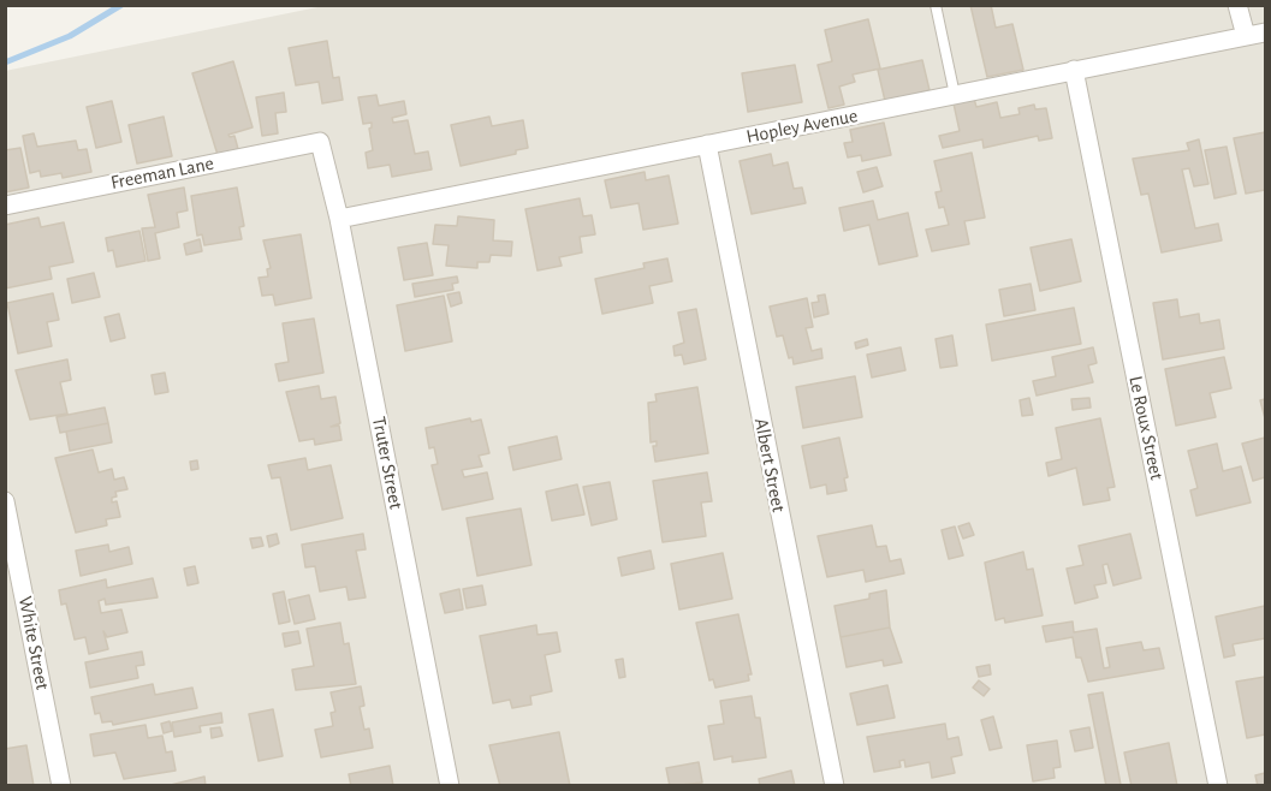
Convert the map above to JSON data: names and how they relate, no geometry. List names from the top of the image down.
{
  "streets": {
    "street": [
      "Hopley Avenue",
      "Freeman Lane",
      "Le Roux Street",
      "Truter Street",
      "Albert Street",
      "White Street"
    ]
  },
  "crossings": [
    ["Hopley Avenue", "Le Roux Street"],
    ["Hopley Avenue", "Truter Street"],
    ["Hopley Avenue", "Albert Street"],
    ["Freeman Lane", "Truter Street"]
  ]
}
